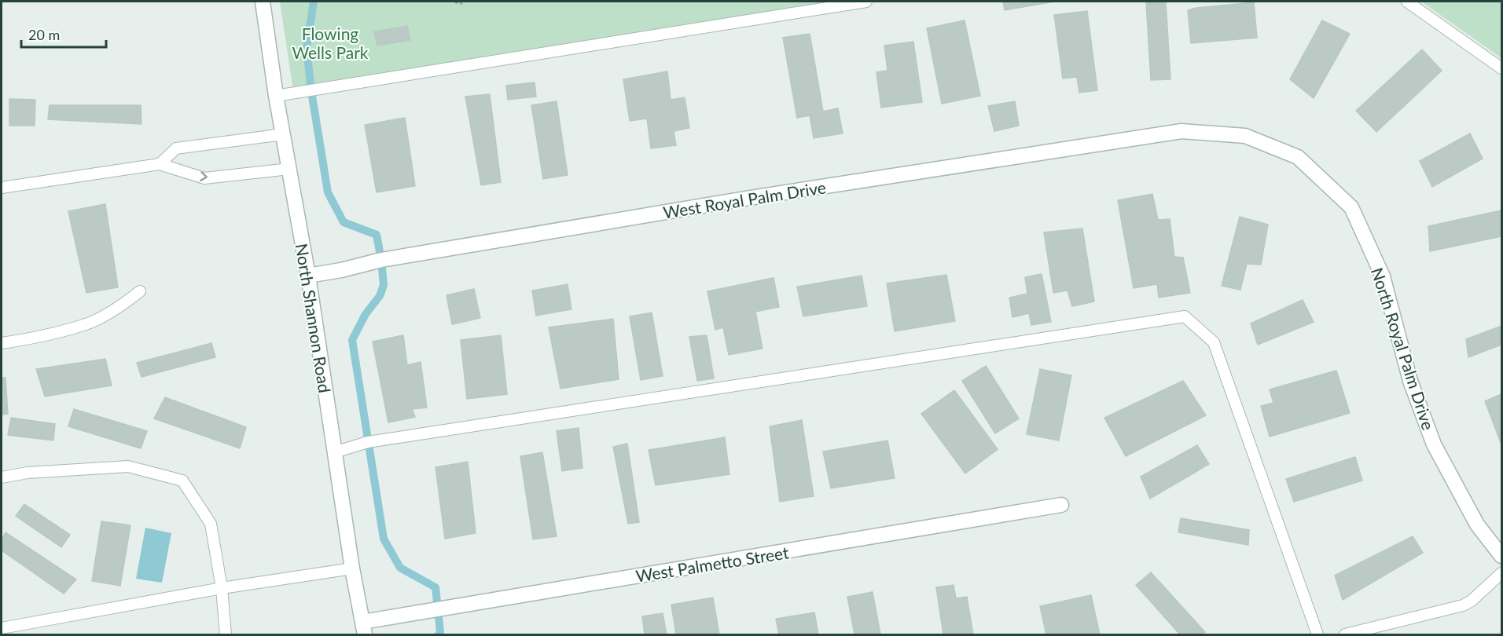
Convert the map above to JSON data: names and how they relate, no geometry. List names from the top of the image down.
{
  "streets": {
    "street": [
      "West Royal Palm Drive",
      "North Shannon Road",
      "North Royal Palm Drive",
      "West Palmetto Street"
    ]
  },
  "crossings": [
    ["West Royal Palm Drive", "North Shannon Road"],
    ["West Royal Palm Drive", "North Royal Palm Drive"],
    ["North Shannon Road", "West Palmetto Street"]
  ],
  "parks": ["Flowing Wells Park"],
  "scale_bar": "20 m"
}
